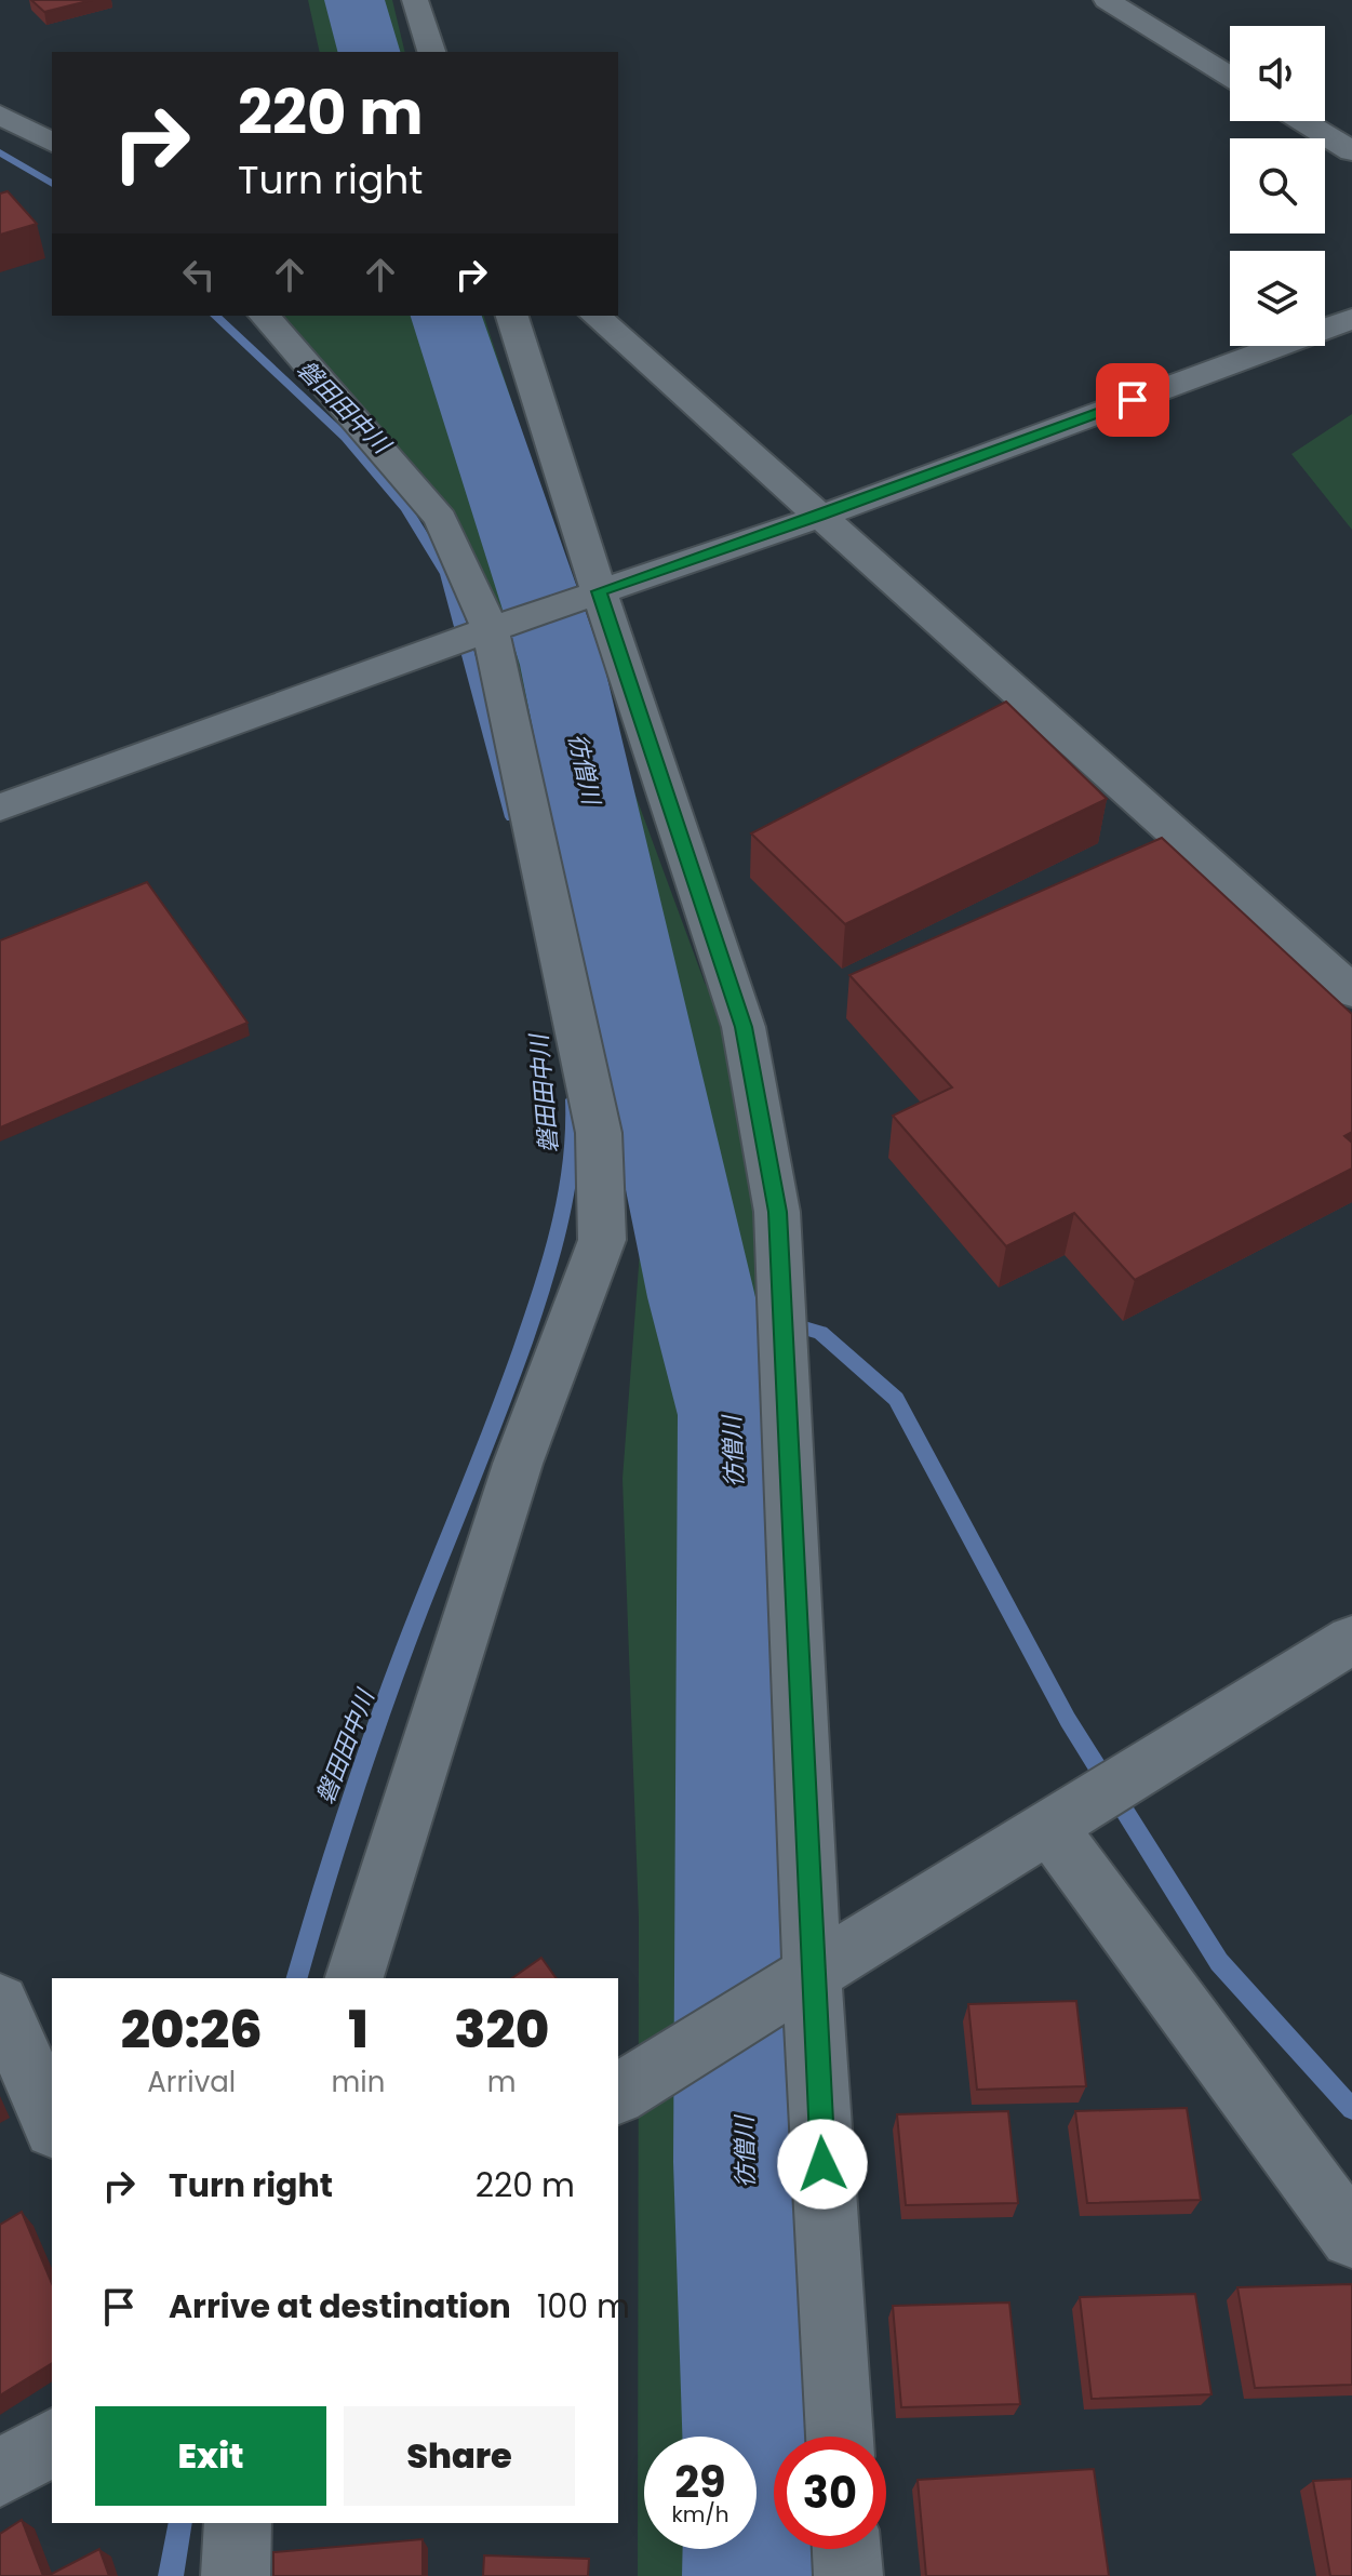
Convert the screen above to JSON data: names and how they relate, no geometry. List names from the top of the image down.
{
  "water": ["磐田田中川", "彷僧川"],
  "page": {
    "turn": ["220 m", "Turn right"],
    "eta": [
      "20:26",
      "Arrival",
      "1",
      "min",
      "320",
      "m"
    ],
    "list": [
      {
        "name": "Turn right",
        "value": "220 m"
      },
      {
        "name": "Arrive at destination",
        "value": "100 m"
      }
    ],
    "buttons": ["Exit", "Share"],
    "speed": "29 km/h",
    "limit": "30"
  }
}
